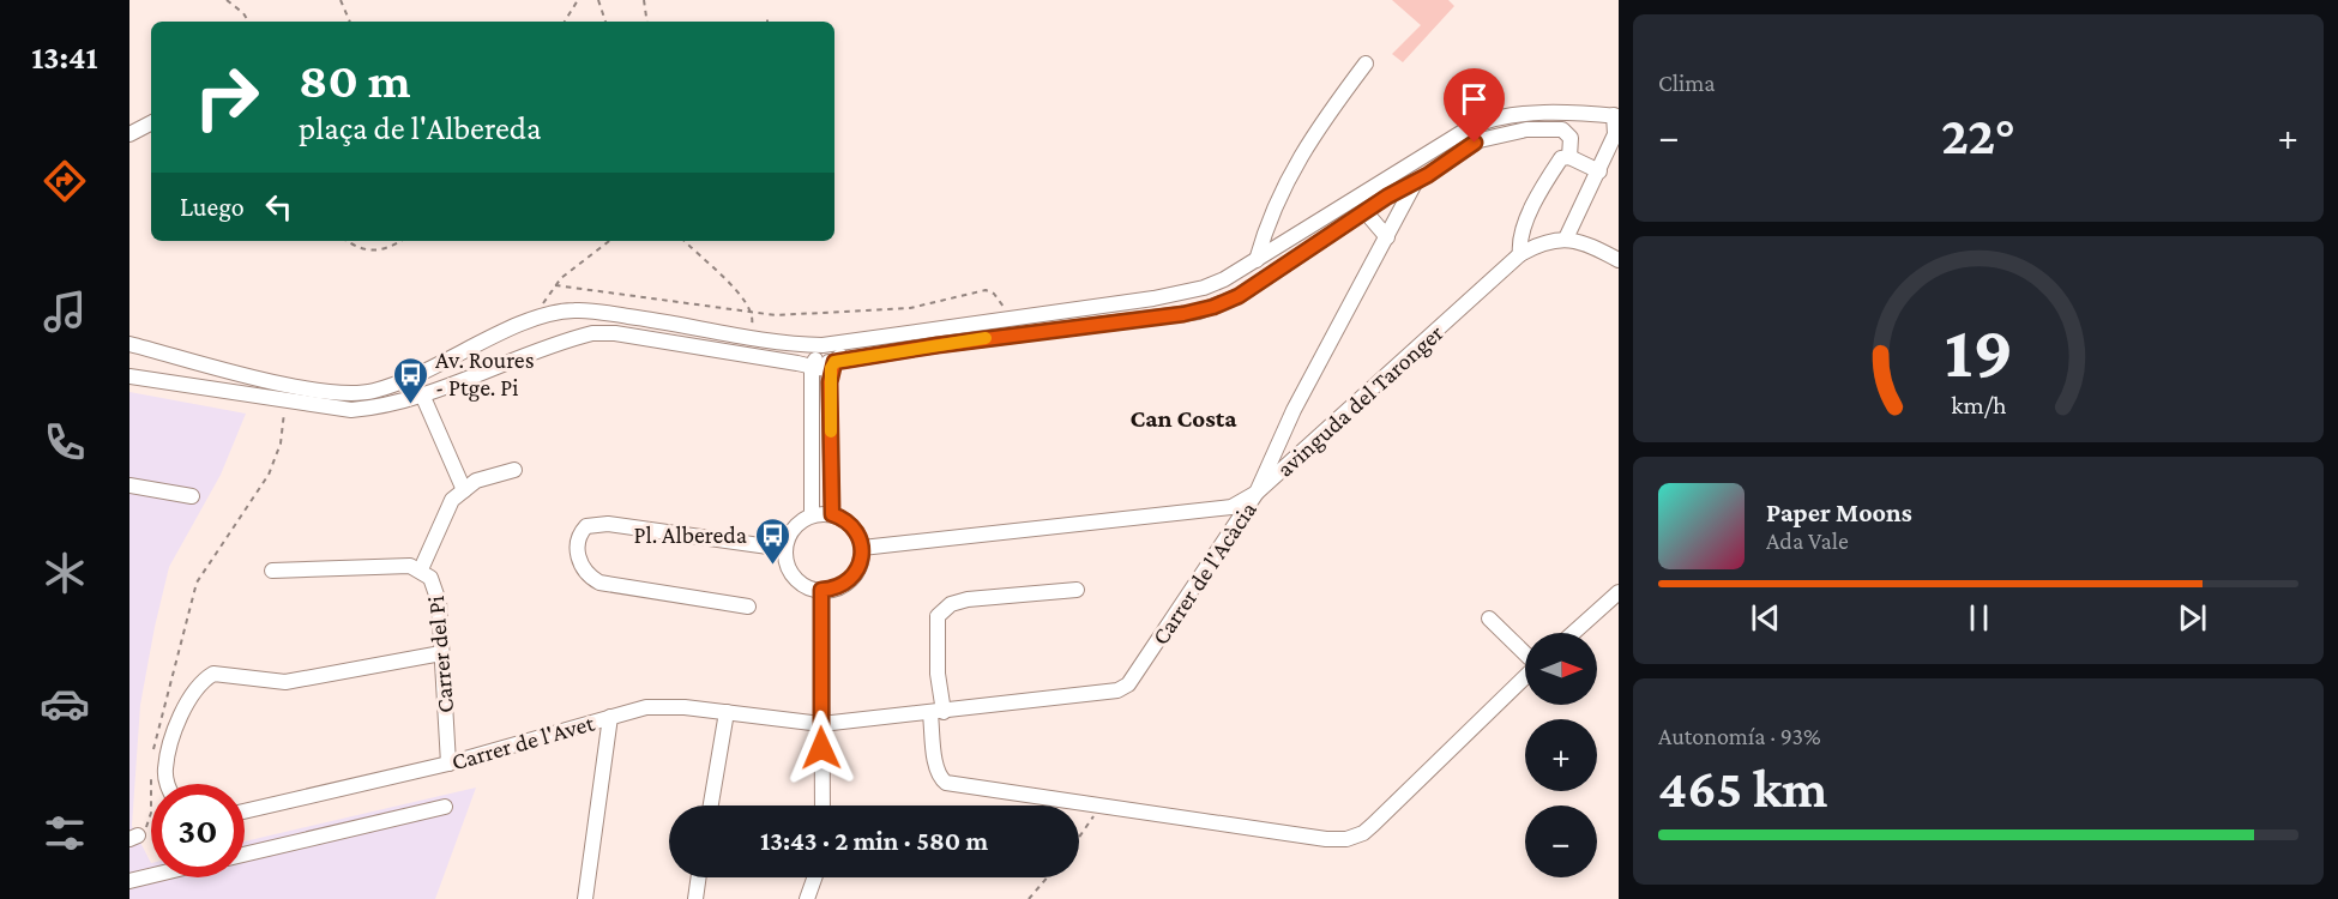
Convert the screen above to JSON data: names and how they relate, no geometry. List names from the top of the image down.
{
  "streets": {
    "street": [
      "avinguda del Taronger",
      "Carrer de l'Acàcia",
      "Carrer del Pi",
      "Carrer de l'Avet"
    ]
  },
  "crossings": [
    ["avinguda del Taronger", "Carrer de l'Acàcia"],
    ["Carrer de l'Acàcia", "Carrer de l'Avet"],
    ["Carrer del Pi", "Carrer de l'Avet"]
  ],
  "districts": ["Can Costa"],
  "places": {
    "bus stop": ["Av. Roures - Ptge. Pi", "Pl. Albereda"]
  },
  "north": "right",
  "page": {
    "tabs": "13:41",
    "tile": [
      "Clima",
      ["Autonomía · 93%", "465 km"]
    ],
    "turn": ["80 m", "plaça de l'Albereda"],
    "heat": ["−", "22°", "+"],
    "then": "Luego",
    "song": ["Paper Moons", "Ada Vale"],
    "map_buttons": ["+", "−"],
    "limit": "30",
    "trip": "13:43 · 2 min · 580 m",
    "gauge": ["19", "km/h"]
  }
}
